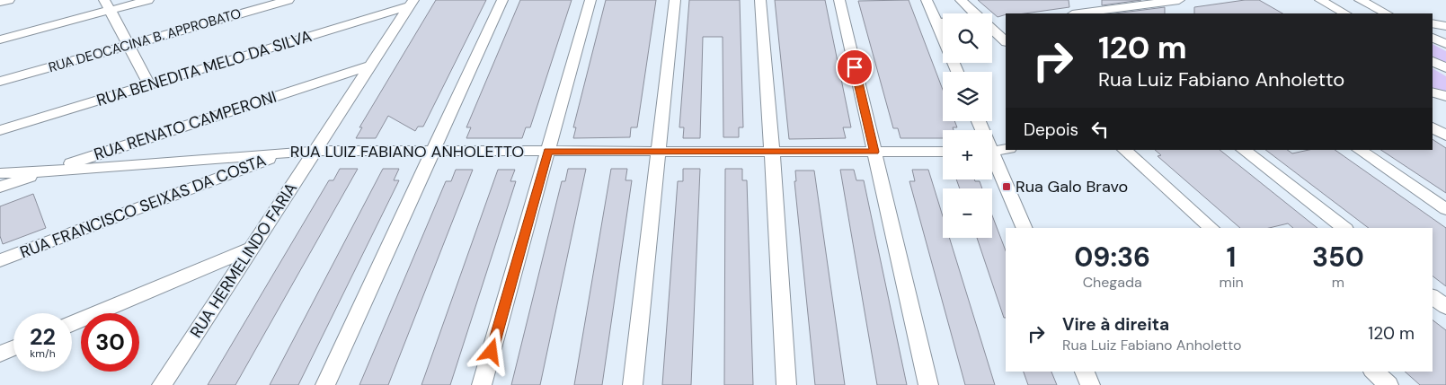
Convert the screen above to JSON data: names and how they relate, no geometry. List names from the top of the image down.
{
  "streets": {
    "street": [
      "RUA DEOCACINA B. APPROBATO",
      "RUA BENEDITA MELO DA SILVA",
      "RUA RENATO CAMPERONI",
      "RUA LUIZ FABIANO ANHOLETTO",
      "RUA FRANCISCO SEIXAS DA COSTA",
      "RUA HERMELINDO FARIA"
    ]
  },
  "crossings": [
    ["RUA BENEDITA MELO DA SILVA", "RUA HERMELINDO FARIA"],
    ["RUA RENATO CAMPERONI", "RUA LUIZ FABIANO ANHOLETTO"],
    ["RUA RENATO CAMPERONI", "RUA HERMELINDO FARIA"],
    ["RUA LUIZ FABIANO ANHOLETTO", "RUA FRANCISCO SEIXAS DA COSTA"],
    ["RUA LUIZ FABIANO ANHOLETTO", "RUA HERMELINDO FARIA"]
  ],
  "places": {
    "transit": ["Rua Galo Bravo"]
  },
  "page": {
    "map_buttons": ["+", "−"],
    "turn": ["120 m", "Rua Luiz Fabiano Anholetto"],
    "then": "Depois",
    "eta": [
      "09:36",
      "Chegada",
      "1",
      "min",
      "350",
      "m"
    ],
    "list": [
      {
        "name": "Vire à direita",
        "note": "Rua Luiz Fabiano Anholetto",
        "value": "120 m"
      }
    ],
    "speed": "22 km/h",
    "limit": "30"
  }
}
